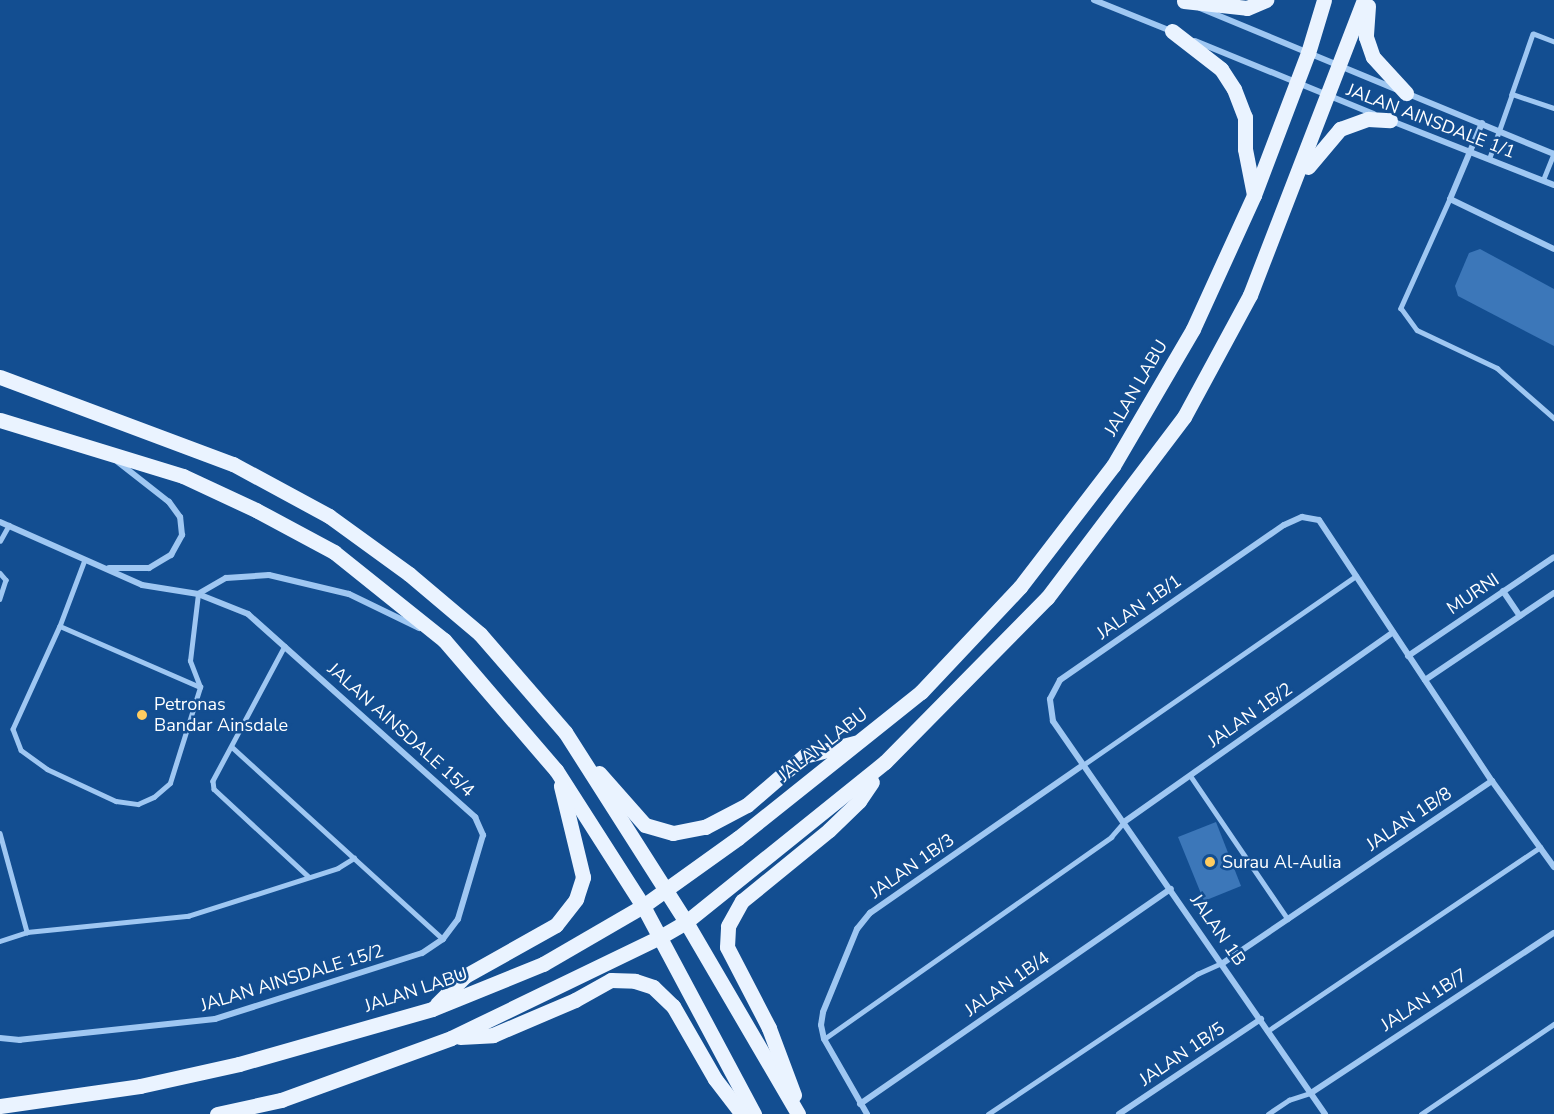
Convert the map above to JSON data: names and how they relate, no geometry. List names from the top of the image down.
{
  "streets": {
    "main road": ["JALAN LABU"],
    "street": [
      "JALAN AINSDALE 1/1",
      "MURNI",
      "JALAN 1B/1",
      "JALAN 1B/2",
      "JALAN AINSDALE 15/4",
      "JALAN 1B/8",
      "JALAN 1B/3",
      "JALAN 1B",
      "JALAN AINSDALE 15/2",
      "JALAN 1B/4",
      "JALAN 1B/7",
      "JALAN 1B/5"
    ]
  },
  "crossings": [
    ["JALAN AINSDALE 1/1", "JALAN LABU"],
    ["JALAN 1B/1", "JALAN 1B/3"],
    ["JALAN 1B/1", "JALAN 1B"],
    ["JALAN 1B/2", "JALAN 1B"],
    ["JALAN AINSDALE 15/4", "JALAN AINSDALE 15/2"],
    ["JALAN 1B/8", "JALAN 1B"],
    ["JALAN 1B/3", "JALAN 1B"],
    ["JALAN 1B", "JALAN 1B/4"],
    ["JALAN 1B", "JALAN 1B/7"],
    ["JALAN 1B", "JALAN 1B/5"]
  ],
  "places": ["Petronas Bandar Ainsdale", "Surau Al-Aulia"]
}
